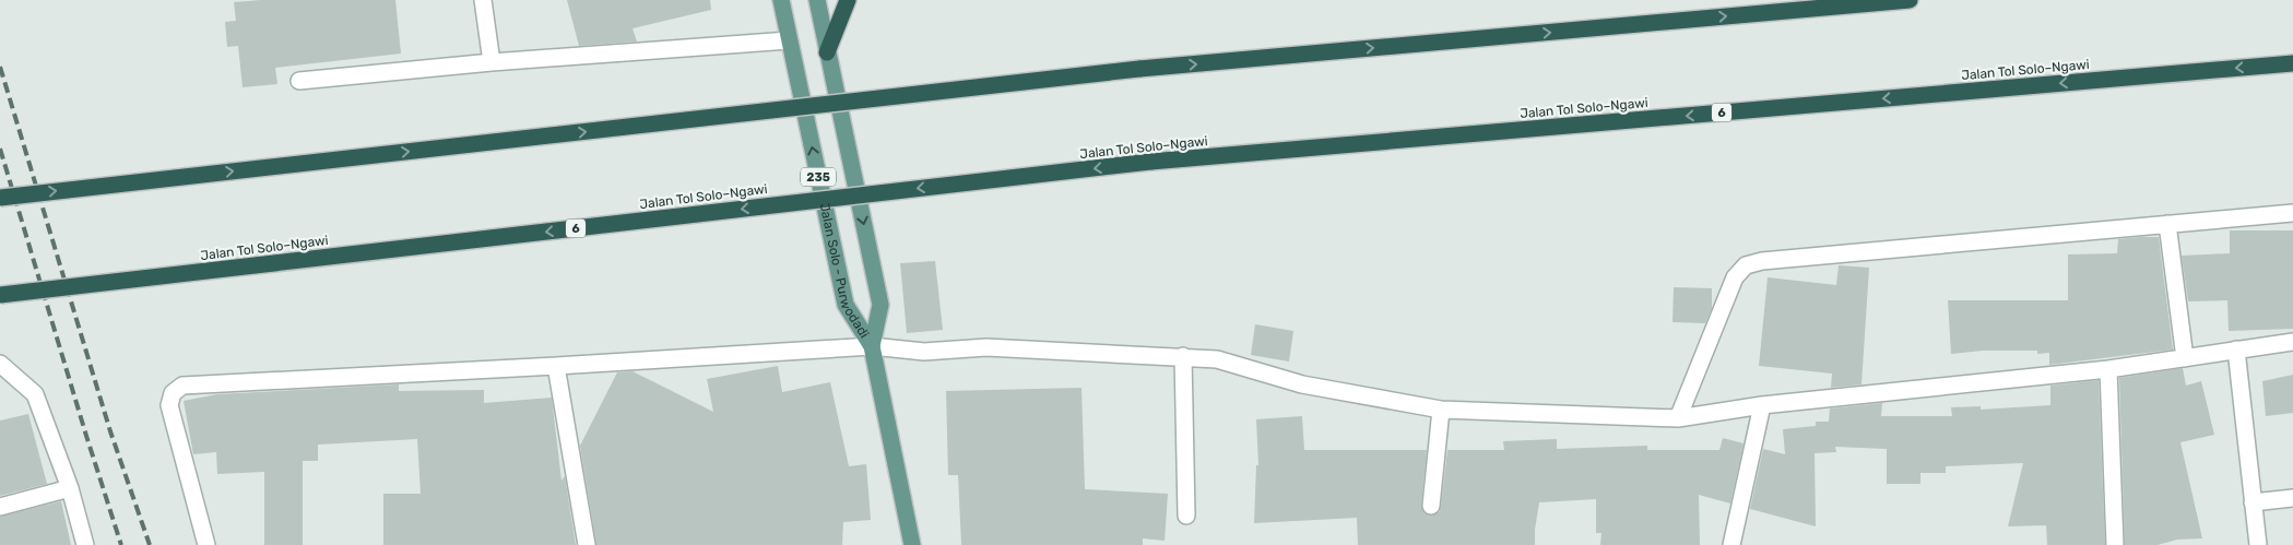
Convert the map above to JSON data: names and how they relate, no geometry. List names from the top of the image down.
{
  "streets": {
    "highway": ["Jalan Tol Solo–Ngawi", "6"],
    "main road": ["235", "Jalan Solo - Purwodadi"]
  }
}
